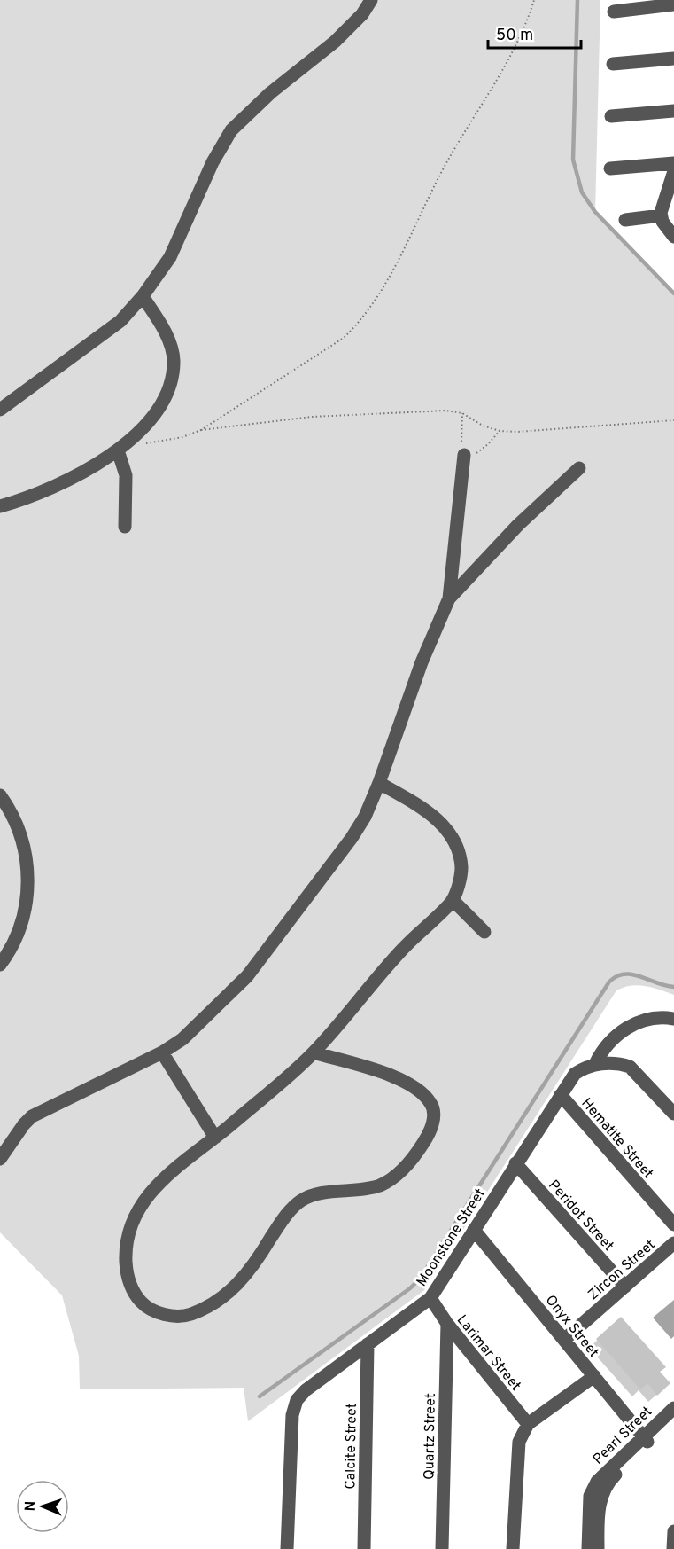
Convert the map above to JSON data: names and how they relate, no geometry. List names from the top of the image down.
{
  "streets": {
    "street": [
      "Hematite Street",
      "Peridot Street",
      "Moonstone Street",
      "Zircon Street",
      "Onyx Street",
      "Larimar Street",
      "Pearl Street",
      "Quartz Street",
      "Calcite Street"
    ]
  },
  "crossings": [
    ["Hematite Street", "Moonstone Street"],
    ["Peridot Street", "Moonstone Street"],
    ["Peridot Street", "Zircon Street"],
    ["Moonstone Street", "Onyx Street"],
    ["Moonstone Street", "Larimar Street"],
    ["Moonstone Street", "Calcite Street"],
    ["Zircon Street", "Onyx Street"],
    ["Onyx Street", "Pearl Street"],
    ["Larimar Street", "Quartz Street"]
  ],
  "scale_bar": "50 m",
  "north": "left"
}
